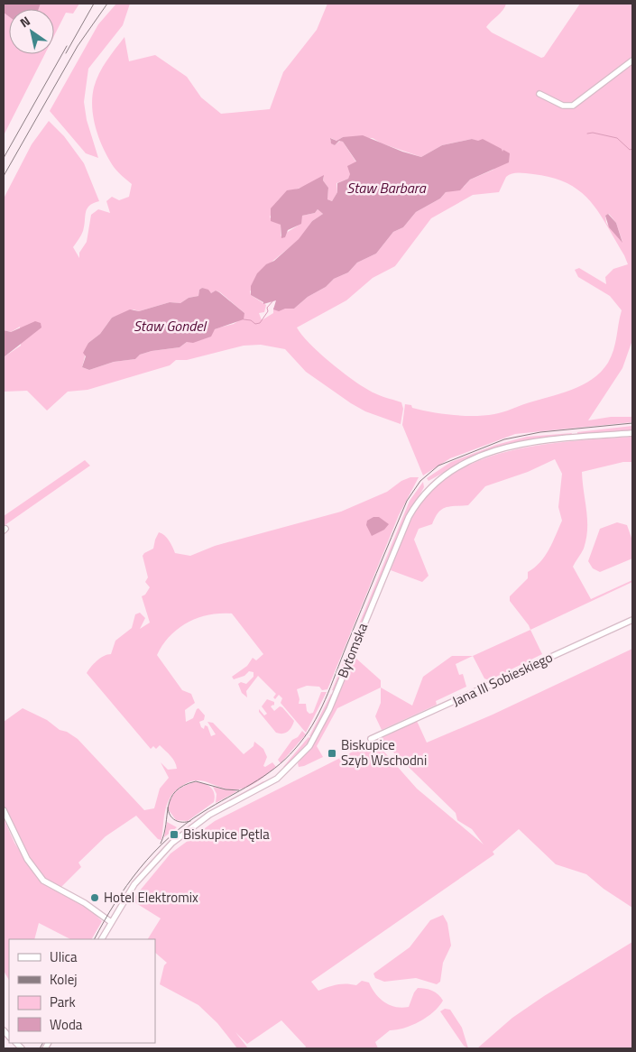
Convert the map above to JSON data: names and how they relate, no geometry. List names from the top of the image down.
{
  "streets": {
    "street": ["Bytomska", "Jana III Sobieskiego"]
  },
  "water": ["Staw Barbara", "Staw Gondel"],
  "places": {
    "transit": ["Biskupice Szyb Wschodni", "Biskupice Pętla"],
    "other": ["Hotel Elektromix"]
  },
  "legend": [
    "Ulica",
    "Kolej",
    "Park",
    "Woda"
  ],
  "north": "top left"
}
